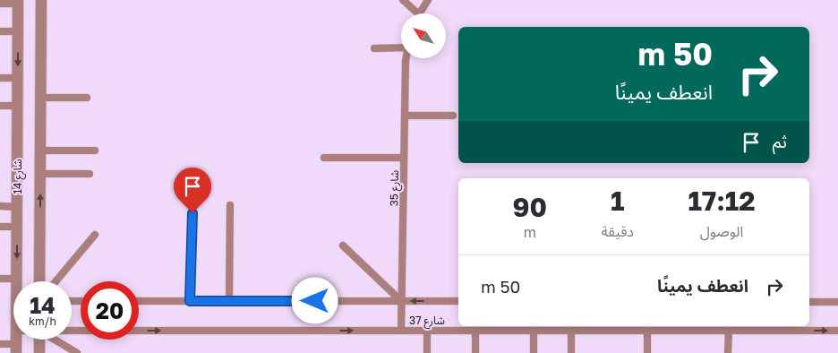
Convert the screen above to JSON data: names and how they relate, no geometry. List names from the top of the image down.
{
  "streets": {
    "street": ["شارع 14"],
    "lane": ["شارع 35", "شارع 37"]
  },
  "crossings": [
    ["شارع 35", "شارع 37"]
  ],
  "north": "top left",
  "page": {
    "turn": ["50 m", "انعطف يمينًا"],
    "then": "ثم",
    "eta": [
      "17:12",
      "الوصول",
      "1",
      "دقيقة",
      "90",
      "m"
    ],
    "list": [
      {
        "name": "انعطف يمينًا",
        "value": "50 m"
      }
    ],
    "speed": "14 km/h",
    "limit": "20"
  }
}
